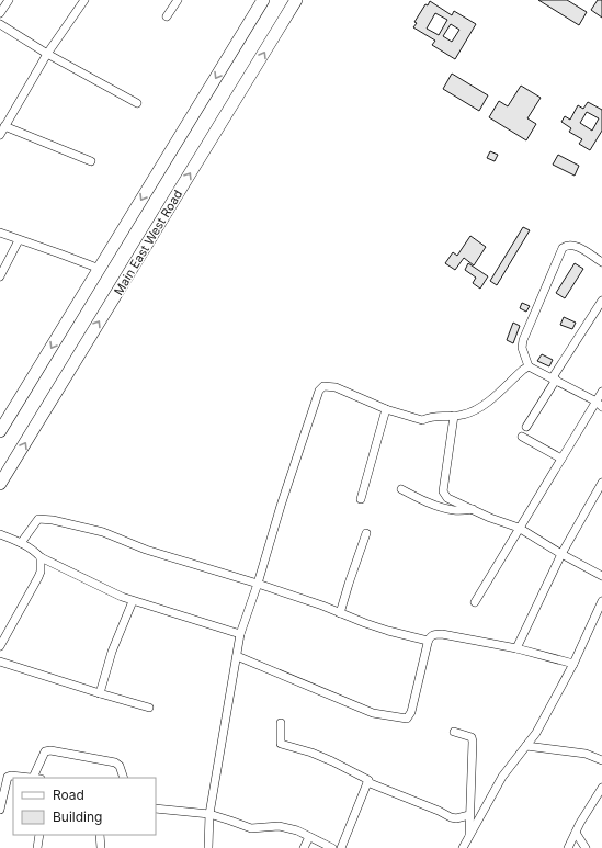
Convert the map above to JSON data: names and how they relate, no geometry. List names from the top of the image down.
{
  "streets": {
    "main road": ["Main East West Road"]
  },
  "legend": ["Road", "Building"]
}
